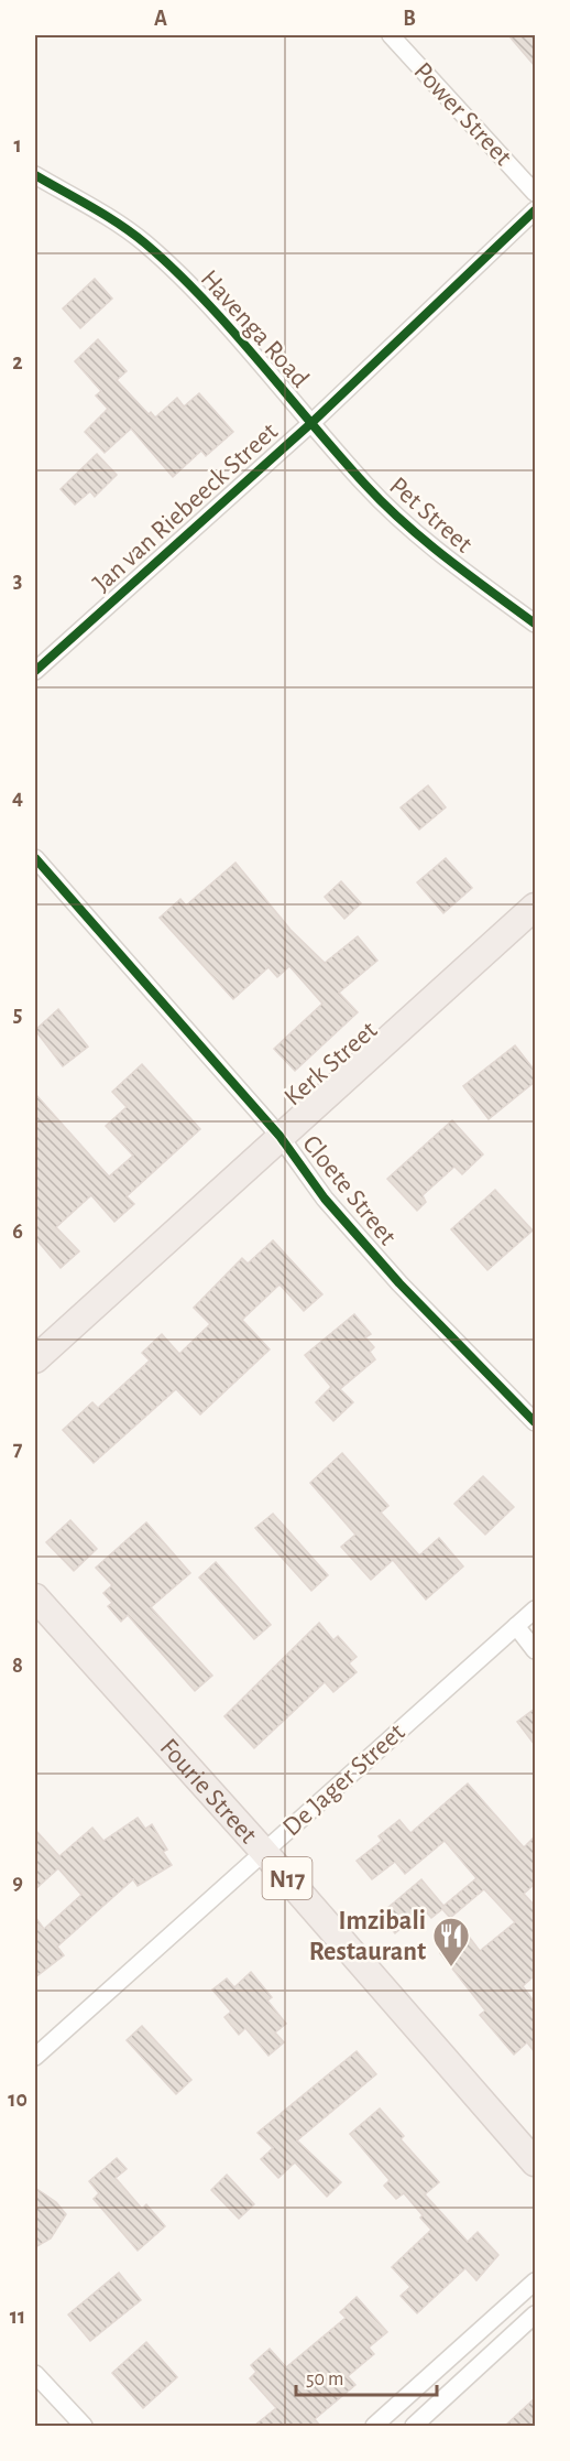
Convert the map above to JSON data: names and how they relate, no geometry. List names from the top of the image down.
{
  "streets": {
    "highway": ["Kerk Street", "Fourie Street", "N17"],
    "street": [
      "Power Street",
      "Havenga Road",
      "Jan van Riebeeck Street",
      "Pet Street",
      "Cloete Street",
      "De Jager Street"
    ]
  },
  "crossings": [
    ["Havenga Road", "Jan van Riebeeck Street"],
    ["Havenga Road", "Pet Street"],
    ["Jan van Riebeeck Street", "Pet Street"],
    ["Kerk Street", "Cloete Street"],
    ["De Jager Street", "Fourie Street"]
  ],
  "places": {
    "restaurant": ["Imzibali Restaurant"]
  },
  "scale_bar": "50 m",
  "grid": {
    "columns": ["A", "B"],
    "rows": [
      "1",
      "2",
      "3",
      "4",
      "5",
      "6",
      "7",
      "8",
      "9",
      "10",
      "11"
    ]
  }
}
